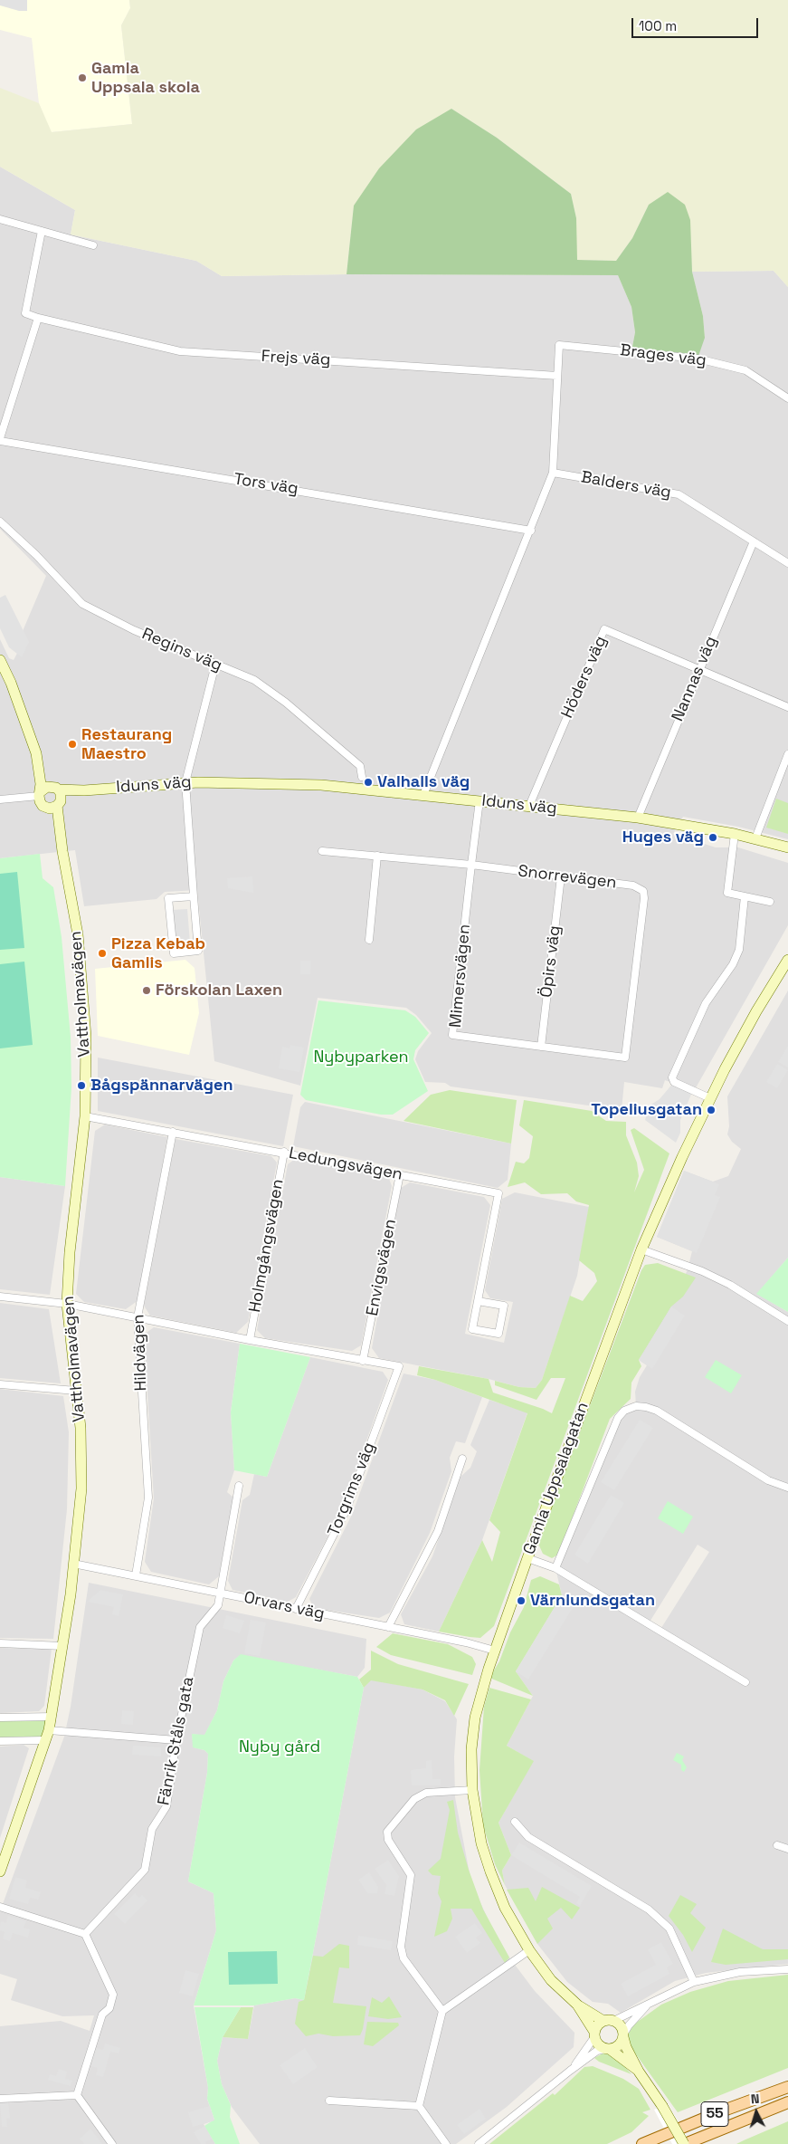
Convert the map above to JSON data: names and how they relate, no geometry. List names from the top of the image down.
{
  "streets": {
    "main road": ["55"],
    "street": [
      "Brages väg",
      "Frejs väg",
      "Tors väg",
      "Balders väg",
      "Regins väg",
      "Höders väg",
      "Nannas väg",
      "Iduns väg",
      "Snorrevägen",
      "Öpirs väg",
      "Mimersvägen",
      "Vattholmavägen",
      "Ledungsvägen",
      "Holmgångsvägen",
      "Envigsvägen",
      "Hildvägen",
      "Gamla Uppsalagatan",
      "Torgrims väg",
      "Orvars väg",
      "Fänrik Ståls gata"
    ]
  },
  "crossings": [
    ["Brages väg", "Frejs väg"],
    ["Balders väg", "Nannas väg"],
    ["Höders väg", "Nannas väg"],
    ["Höders väg", "Iduns väg"],
    ["Nannas väg", "Iduns väg"],
    ["Iduns väg", "Mimersvägen"],
    ["Iduns väg", "Vattholmavägen"],
    ["Snorrevägen", "Öpirs väg"],
    ["Snorrevägen", "Mimersvägen"],
    ["Öpirs väg", "Mimersvägen"],
    ["Vattholmavägen", "Ledungsvägen"],
    ["Vattholmavägen", "Orvars väg"],
    ["Ledungsvägen", "Holmgångsvägen"],
    ["Ledungsvägen", "Envigsvägen"],
    ["Ledungsvägen", "Hildvägen"],
    ["Envigsvägen", "Torgrims väg"],
    ["Hildvägen", "Orvars väg"],
    ["Gamla Uppsalagatan", "Orvars väg"],
    ["Torgrims väg", "Orvars väg"],
    ["Orvars väg", "Fänrik Ståls gata"]
  ],
  "parks": ["Nybyparken", "Nyby gård"],
  "places": [
    "Gamla Uppsala skola",
    "Restaurang Maestro",
    "Valhalls väg",
    "Huges väg",
    "Pizza Kebab Gamlis",
    "Förskolan Laxen",
    "Bågspännarvägen",
    "Topeliusgatan",
    "Värnlundsgatan"
  ],
  "scale_bar": "100 m",
  "north": "top"
}
